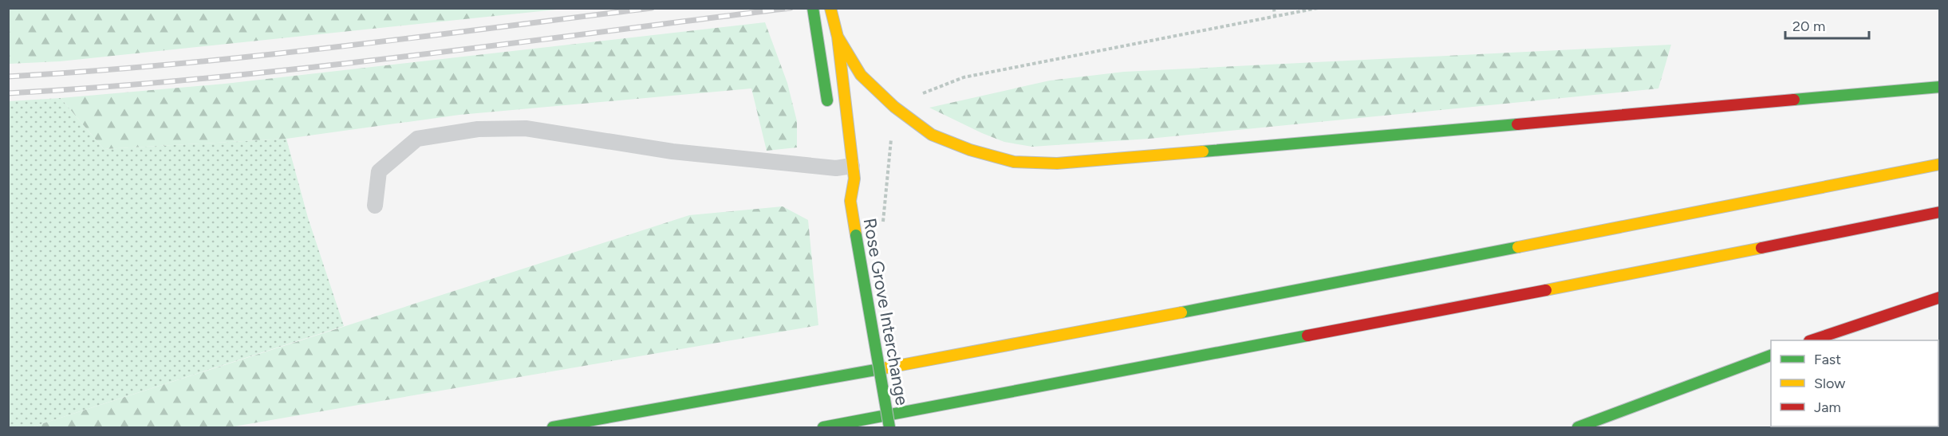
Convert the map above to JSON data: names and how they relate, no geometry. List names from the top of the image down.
{
  "streets": {
    "highway": ["Rose Grove Interchange"]
  },
  "legend": ["Fast", "Slow", "Jam"],
  "scale_bar": "20 m"
}
